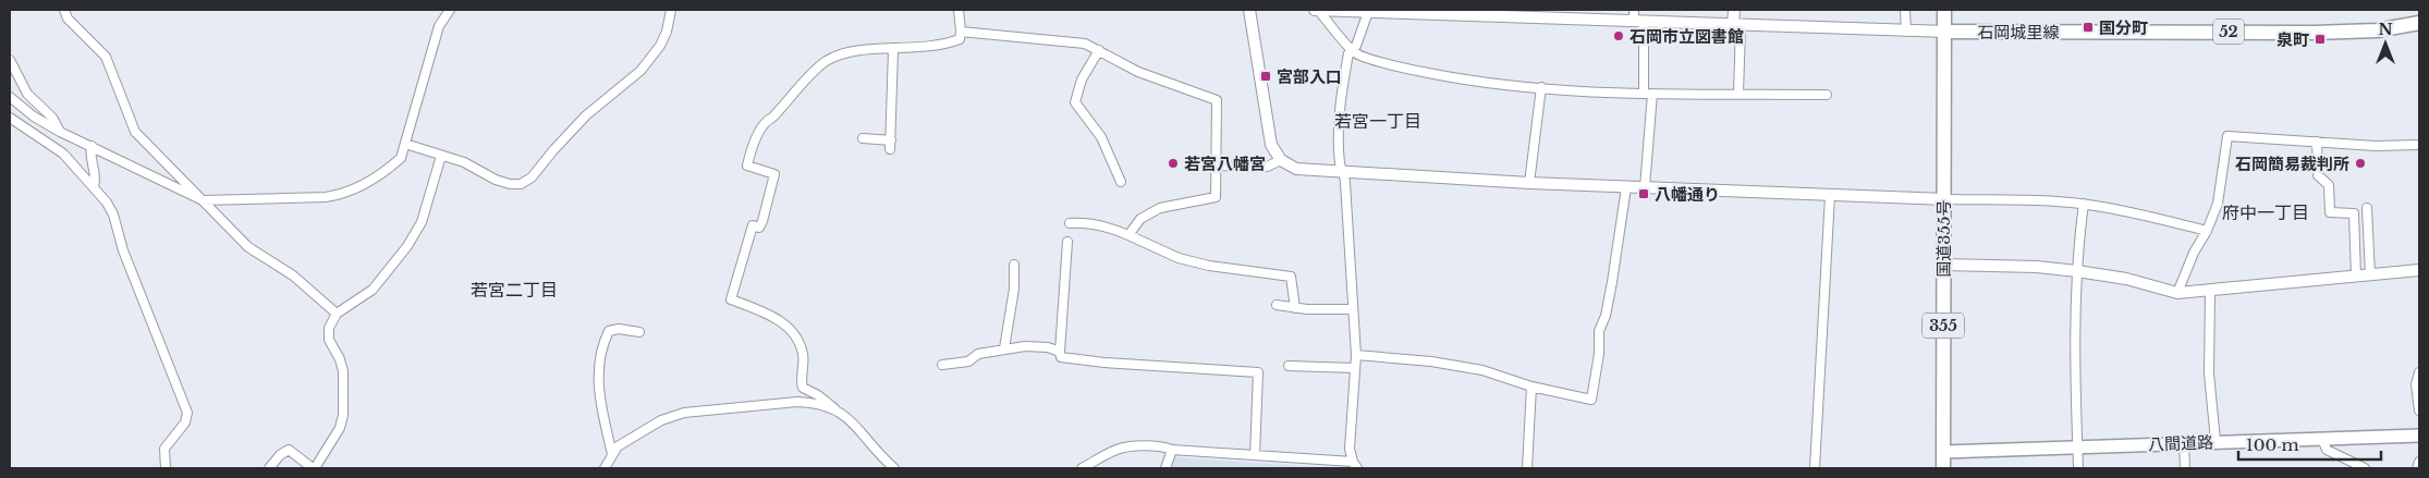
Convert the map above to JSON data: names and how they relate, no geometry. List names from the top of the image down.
{
  "streets": {
    "main road": [
      "石岡城里線",
      "52",
      "国道355号",
      "355",
      "八間道路"
    ]
  },
  "crossings": [
    ["石岡城里線", "国道355号"],
    ["国道355号", "八間道路"]
  ],
  "districts": ["若宮一丁目", "府中一丁目", "若宮二丁目"],
  "places": {
    "transit": [
      "国分町",
      "泉町",
      "宮部入口",
      "八幡通り"
    ],
    "other": ["石岡市立図書館", "若宮八幡宮", "石岡簡易裁判所"]
  },
  "scale_bar": "100 m",
  "north": "top"
}
